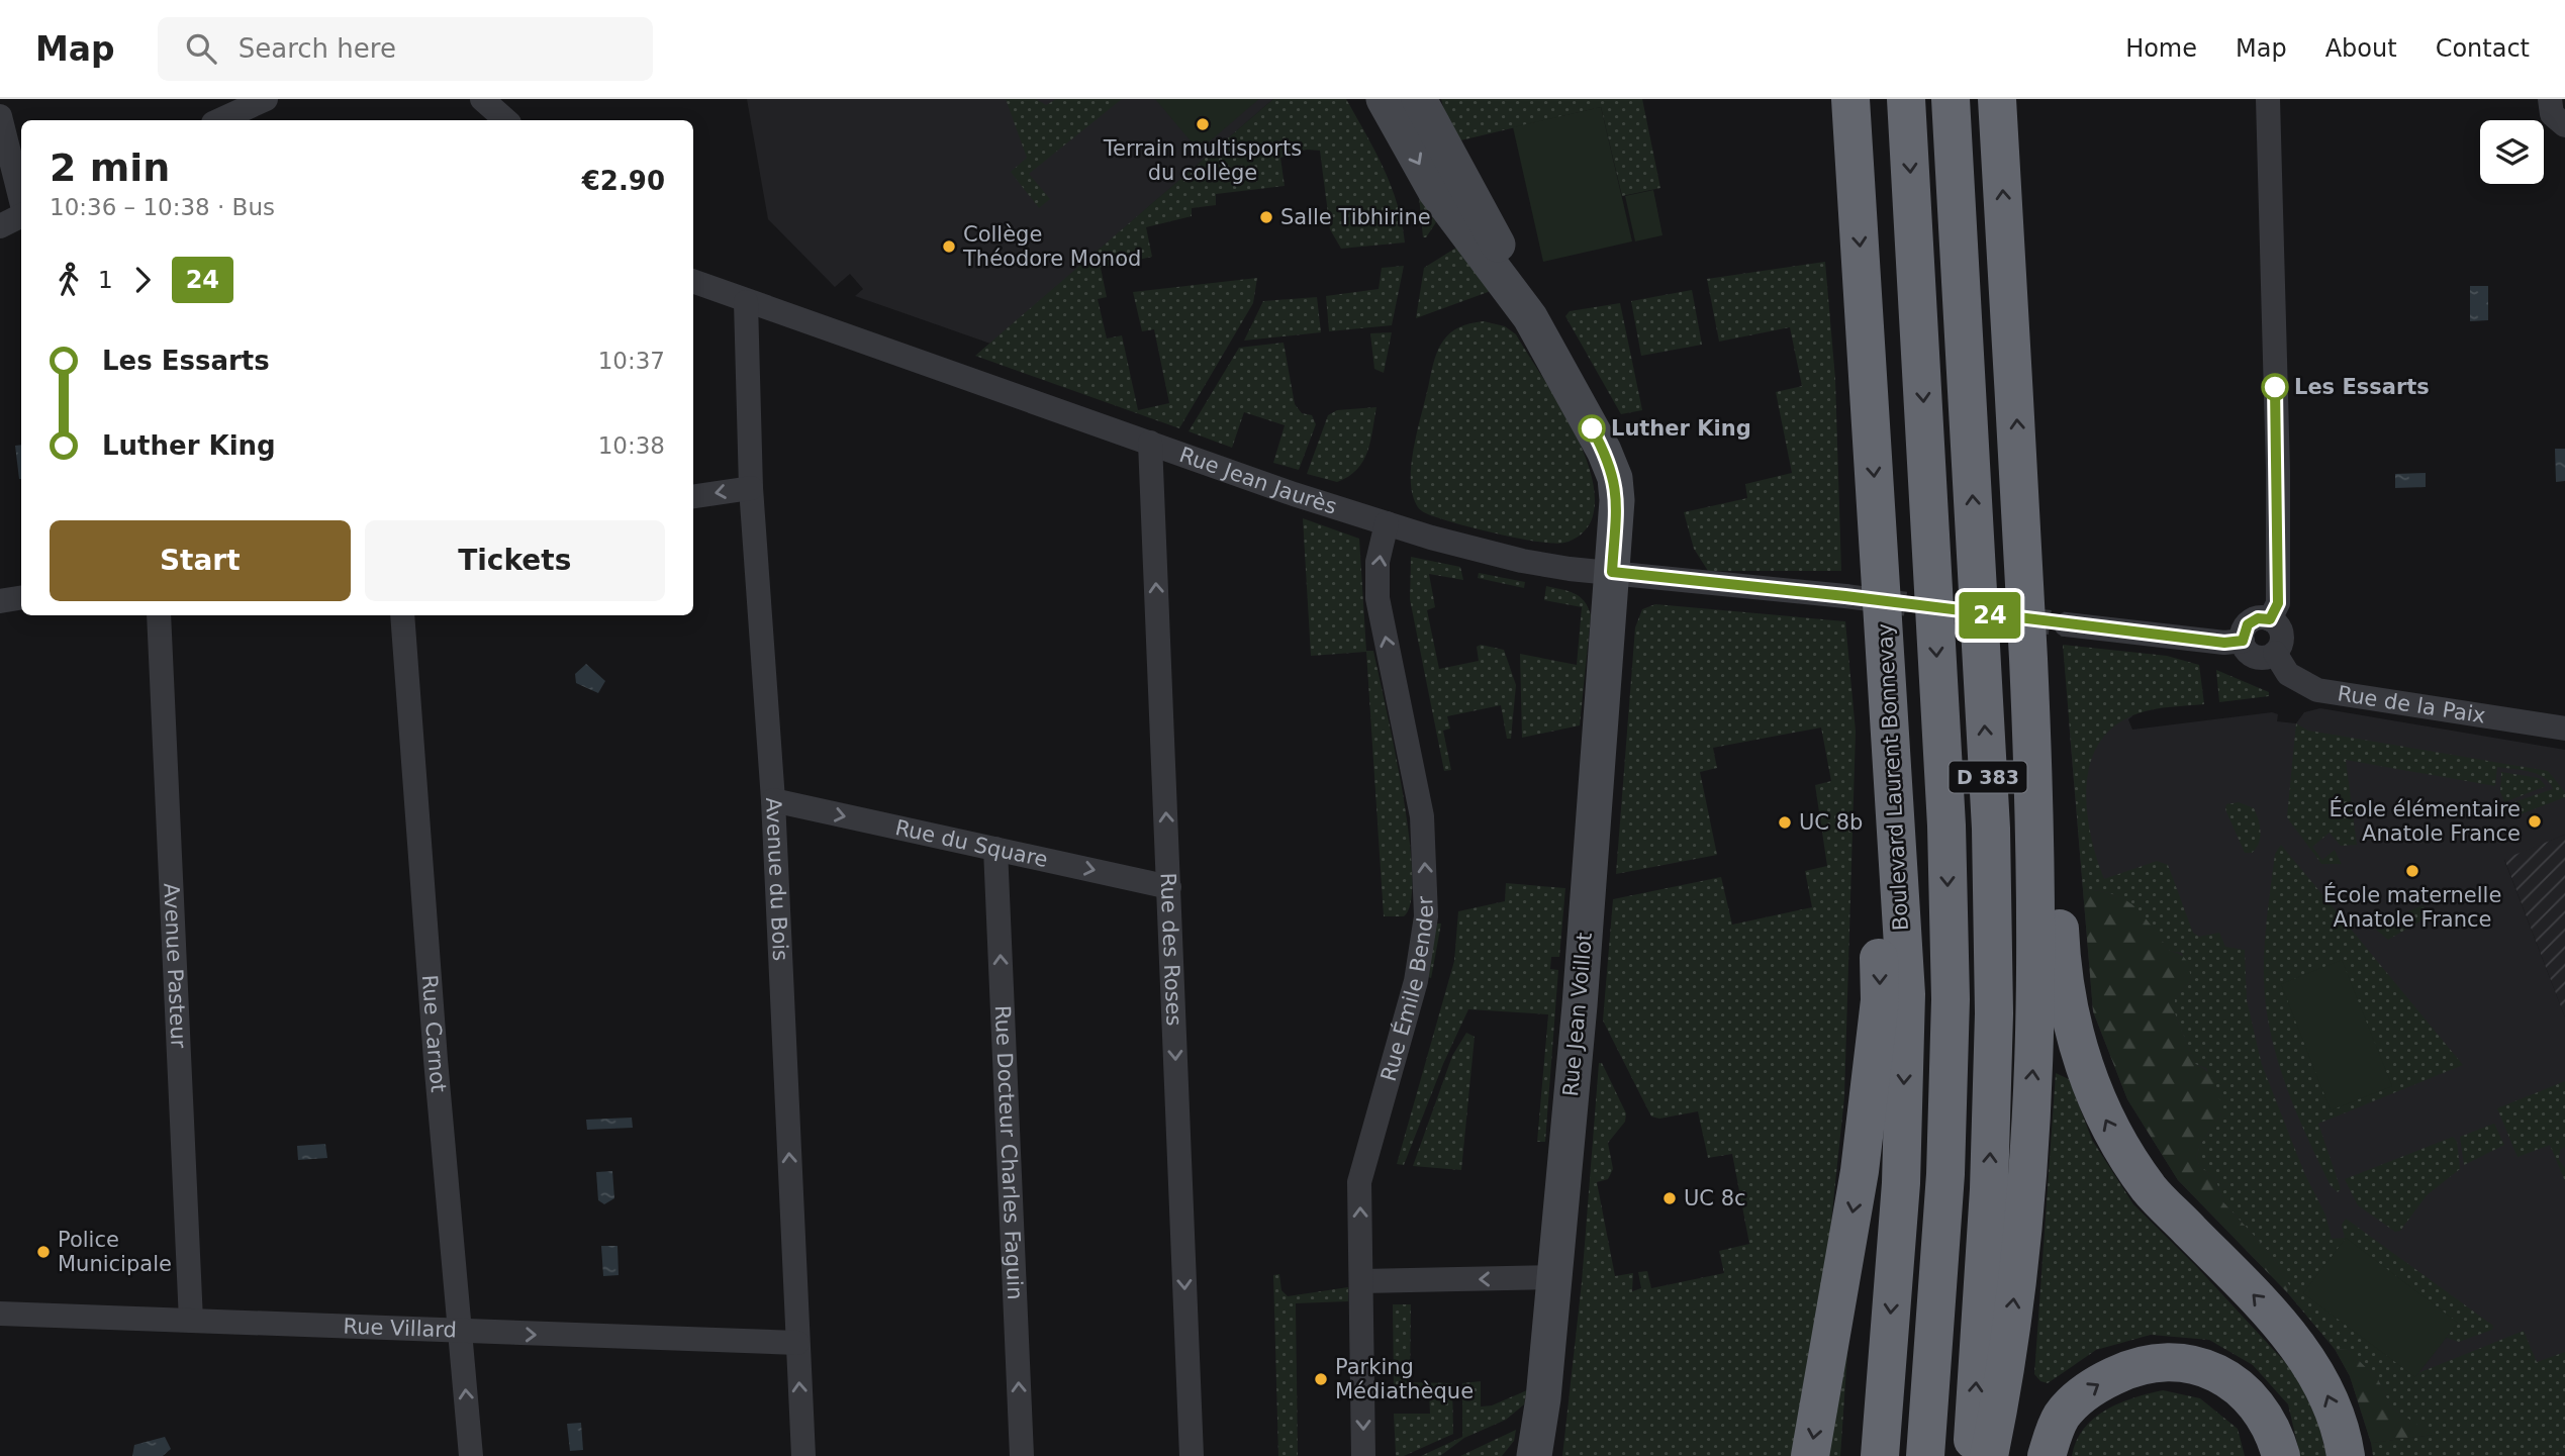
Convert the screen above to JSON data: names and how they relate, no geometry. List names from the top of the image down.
{
  "streets": {
    "highway": ["Boulevard Laurent Bonnevay", "D 383"],
    "street": [
      "Rue Jean Jaurès",
      "Rue de la Paix",
      "Rue du Square",
      "Avenue du Bois",
      "Rue des Roses",
      "Avenue Pasteur",
      "Rue Émile Bender",
      "Rue Jean Voillot",
      "Rue Carnot",
      "Rue Docteur Charles Faguin",
      "Rue Villard"
    ]
  },
  "crossings": [
    ["Rue Jean Jaurès", "Avenue du Bois"],
    ["Rue Jean Jaurès", "Rue des Roses"],
    ["Rue Jean Jaurès", "Rue Émile Bender"],
    ["Rue Jean Jaurès", "Rue Jean Voillot"],
    ["Rue du Square", "Avenue du Bois"],
    ["Rue du Square", "Rue des Roses"],
    ["Rue du Square", "Rue Docteur Charles Faguin"],
    ["Avenue du Bois", "Rue Villard"],
    ["Avenue Pasteur", "Rue Villard"],
    ["Rue Carnot", "Rue Villard"]
  ],
  "one_way": [
    "Rue du Square",
    "Avenue du Bois",
    "Rue Docteur Charles Faguin",
    "Rue Villard"
  ],
  "places": [
    "Terrain multisports du collège",
    "Salle Tibhirine",
    "Collège Théodore Monod",
    "Les Essarts",
    "Luther King",
    "École élémentaire Anatole France",
    "UC 8b",
    "École maternelle Anatole France",
    "UC 8c",
    "Police Municipale",
    "Parking Médiathèque"
  ],
  "lines": ["bus line 24"],
  "page": {
    "header": "Map",
    "search": "Search here",
    "nav": [
      "Home",
      "Map",
      "About",
      "Contact"
    ],
    "on_map": "24",
    "heading": ["2 min", "10:36 – 10:38 · Bus", "€2.90"],
    "legs": ["1", "24"],
    "list": [
      {
        "name": "Les Essarts",
        "value": "10:37"
      },
      {
        "name": "Luther King",
        "value": "10:38"
      }
    ],
    "buttons": ["Start", "Tickets"]
  }
}
